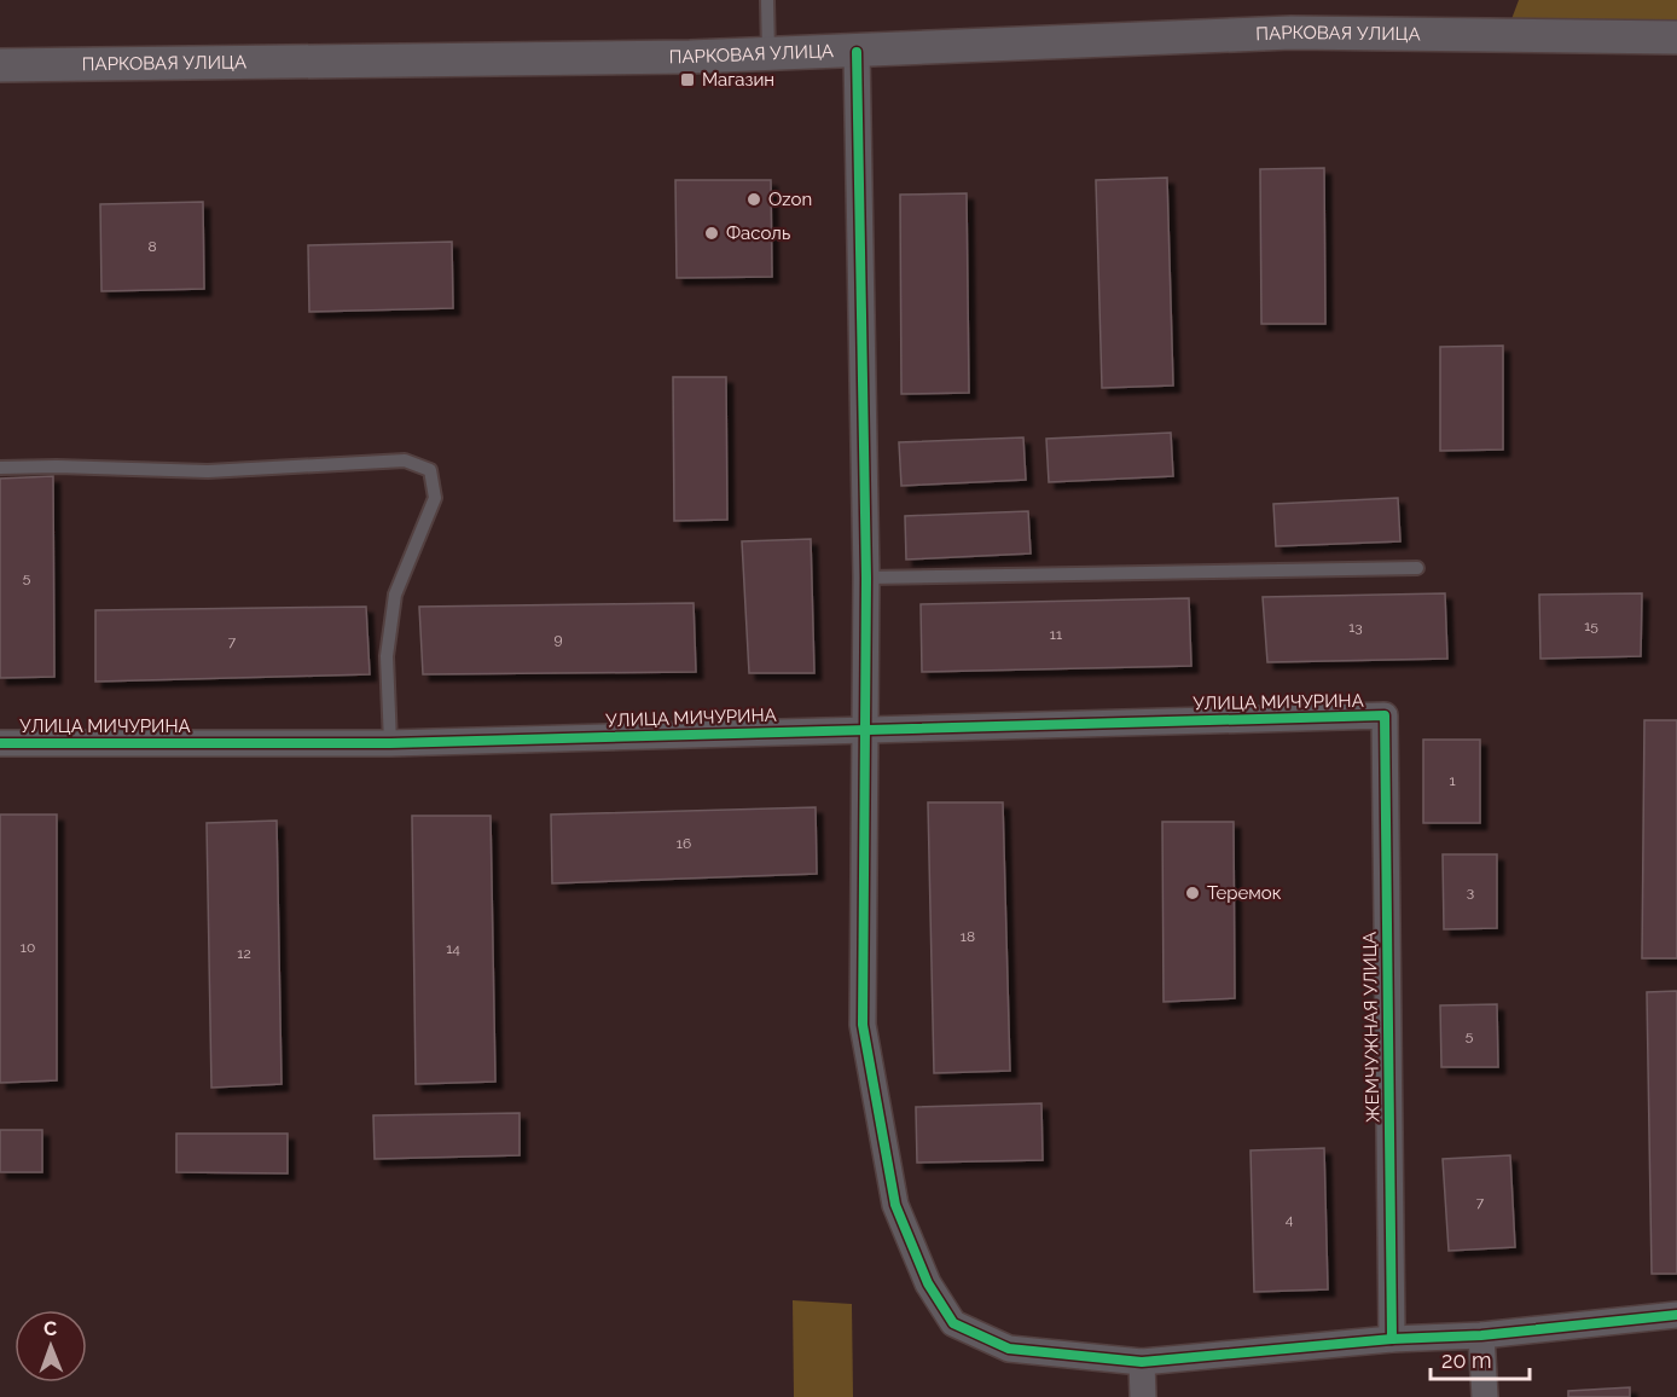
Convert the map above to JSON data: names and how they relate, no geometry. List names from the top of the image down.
{
  "streets": {
    "street": ["ПАРКОВАЯ УЛИЦА", "УЛИЦА МИЧУРИНА", "ЖЕМЧУЖНАЯ УЛИЦА"]
  },
  "crossings": [
    ["УЛИЦА МИЧУРИНА", "ЖЕМЧУЖНАЯ УЛИЦА"]
  ],
  "places": {
    "transit": ["Магазин"],
    "other": ["Ozon", "Фасоль", "Теремок"]
  },
  "house_numbers": [
    "8",
    "5",
    "15",
    "13",
    "11",
    "9",
    "7",
    "1",
    "16",
    "3",
    "18",
    "10",
    "14",
    "12",
    "5",
    "7",
    "4"
  ],
  "scale_bar": "20 m",
  "north": "top"
}
